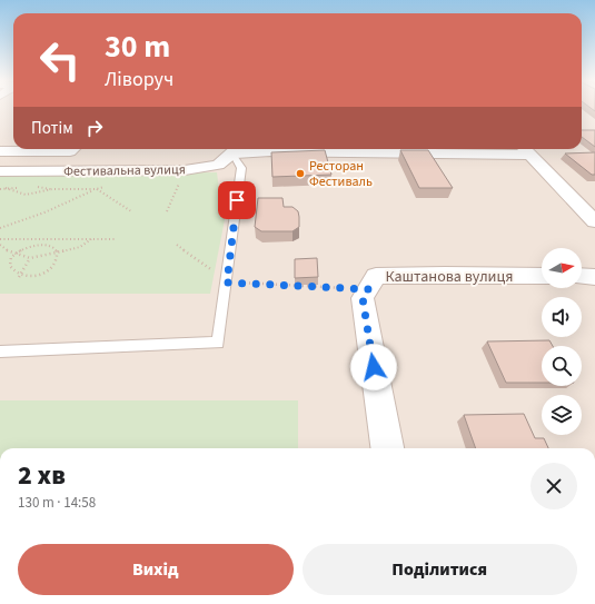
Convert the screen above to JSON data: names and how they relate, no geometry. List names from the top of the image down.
{
  "streets": {
    "street": ["Фестивальна вулиця", "Каштанова вулиця"]
  },
  "places": ["Ресторан Фестиваль"],
  "north": "right",
  "page": {
    "turn": ["30 m", "Ліворуч"],
    "then": "Потім",
    "heading": ["2 хв", "130 m · 14:58"],
    "buttons": ["Вихід", "Поділитися"]
  }
}
